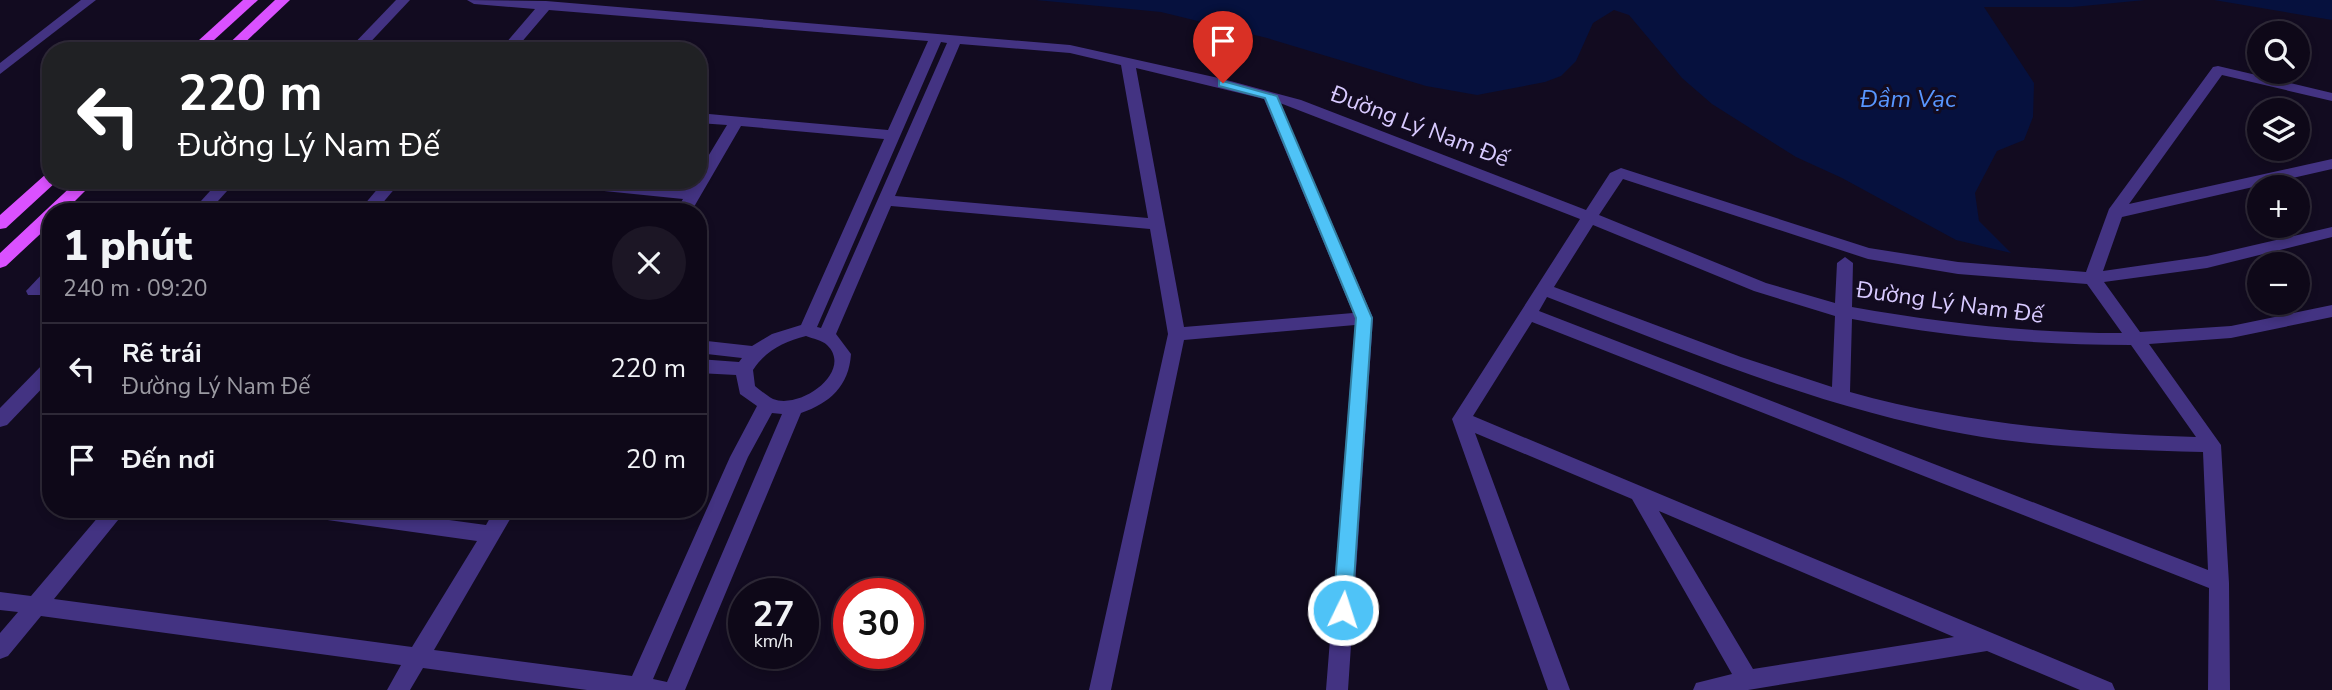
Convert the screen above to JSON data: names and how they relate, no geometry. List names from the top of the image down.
{
  "streets": {
    "street": ["Đường Lý Nam Đế"]
  },
  "water": ["Đầm Vạc"],
  "page": {
    "map_buttons": ["+", "−"],
    "turn": ["220 m", "Đường Lý Nam Đế"],
    "heading": ["1 phút", "240 m · 09:20"],
    "list": [
      {
        "name": "Rẽ trái",
        "note": "Đường Lý Nam Đế",
        "value": "220 m"
      },
      {
        "name": "Đến nơi",
        "value": "20 m"
      }
    ],
    "speed": "27 km/h",
    "limit": "30"
  }
}
